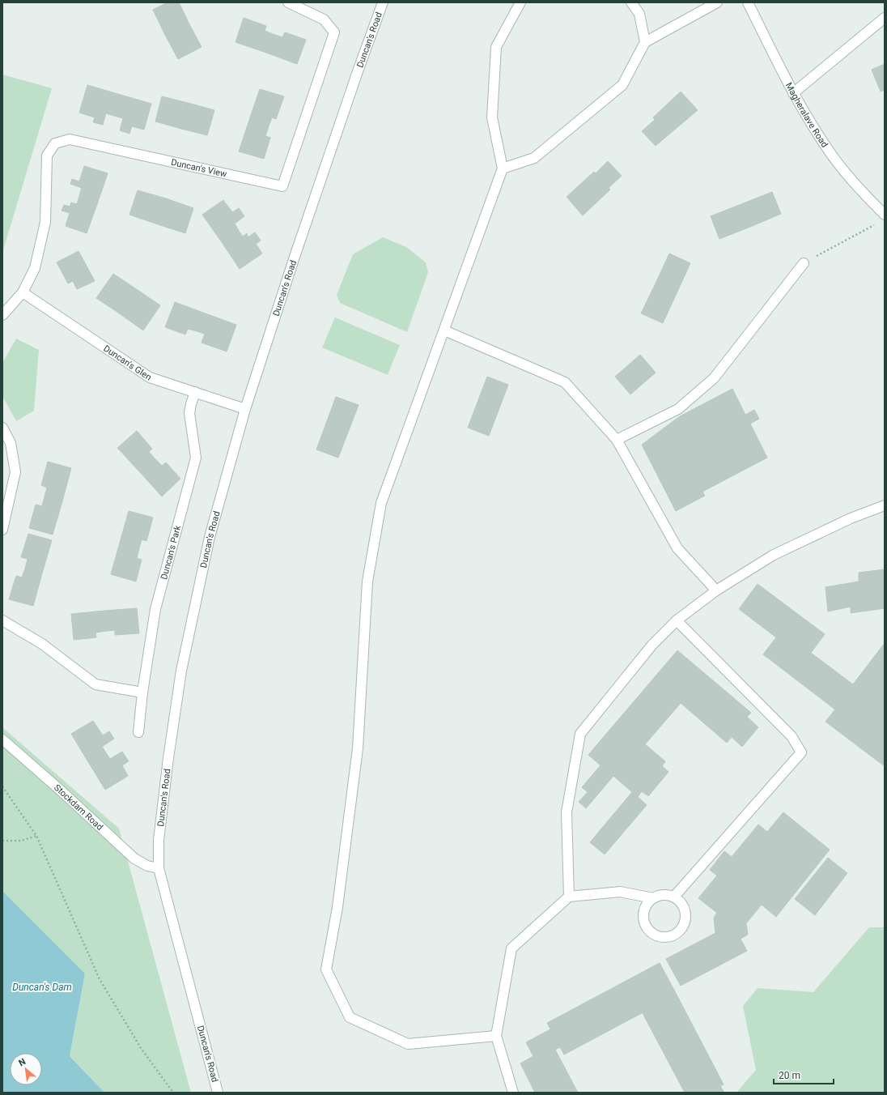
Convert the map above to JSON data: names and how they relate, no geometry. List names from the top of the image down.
{
  "streets": {
    "street": [
      "Duncan's Road",
      "Magheralave Road",
      "Duncan's View",
      "Duncan's Glen",
      "Duncan's Park",
      "Stockdam Road"
    ]
  },
  "crossings": [
    ["Duncan's Road", "Duncan's Glen"],
    ["Duncan's Road", "Stockdam Road"],
    ["Duncan's View", "Duncan's Glen"],
    ["Duncan's Glen", "Duncan's Park"]
  ],
  "water": ["Duncan's Dam"],
  "scale_bar": "20 m",
  "north": "top left"
}
